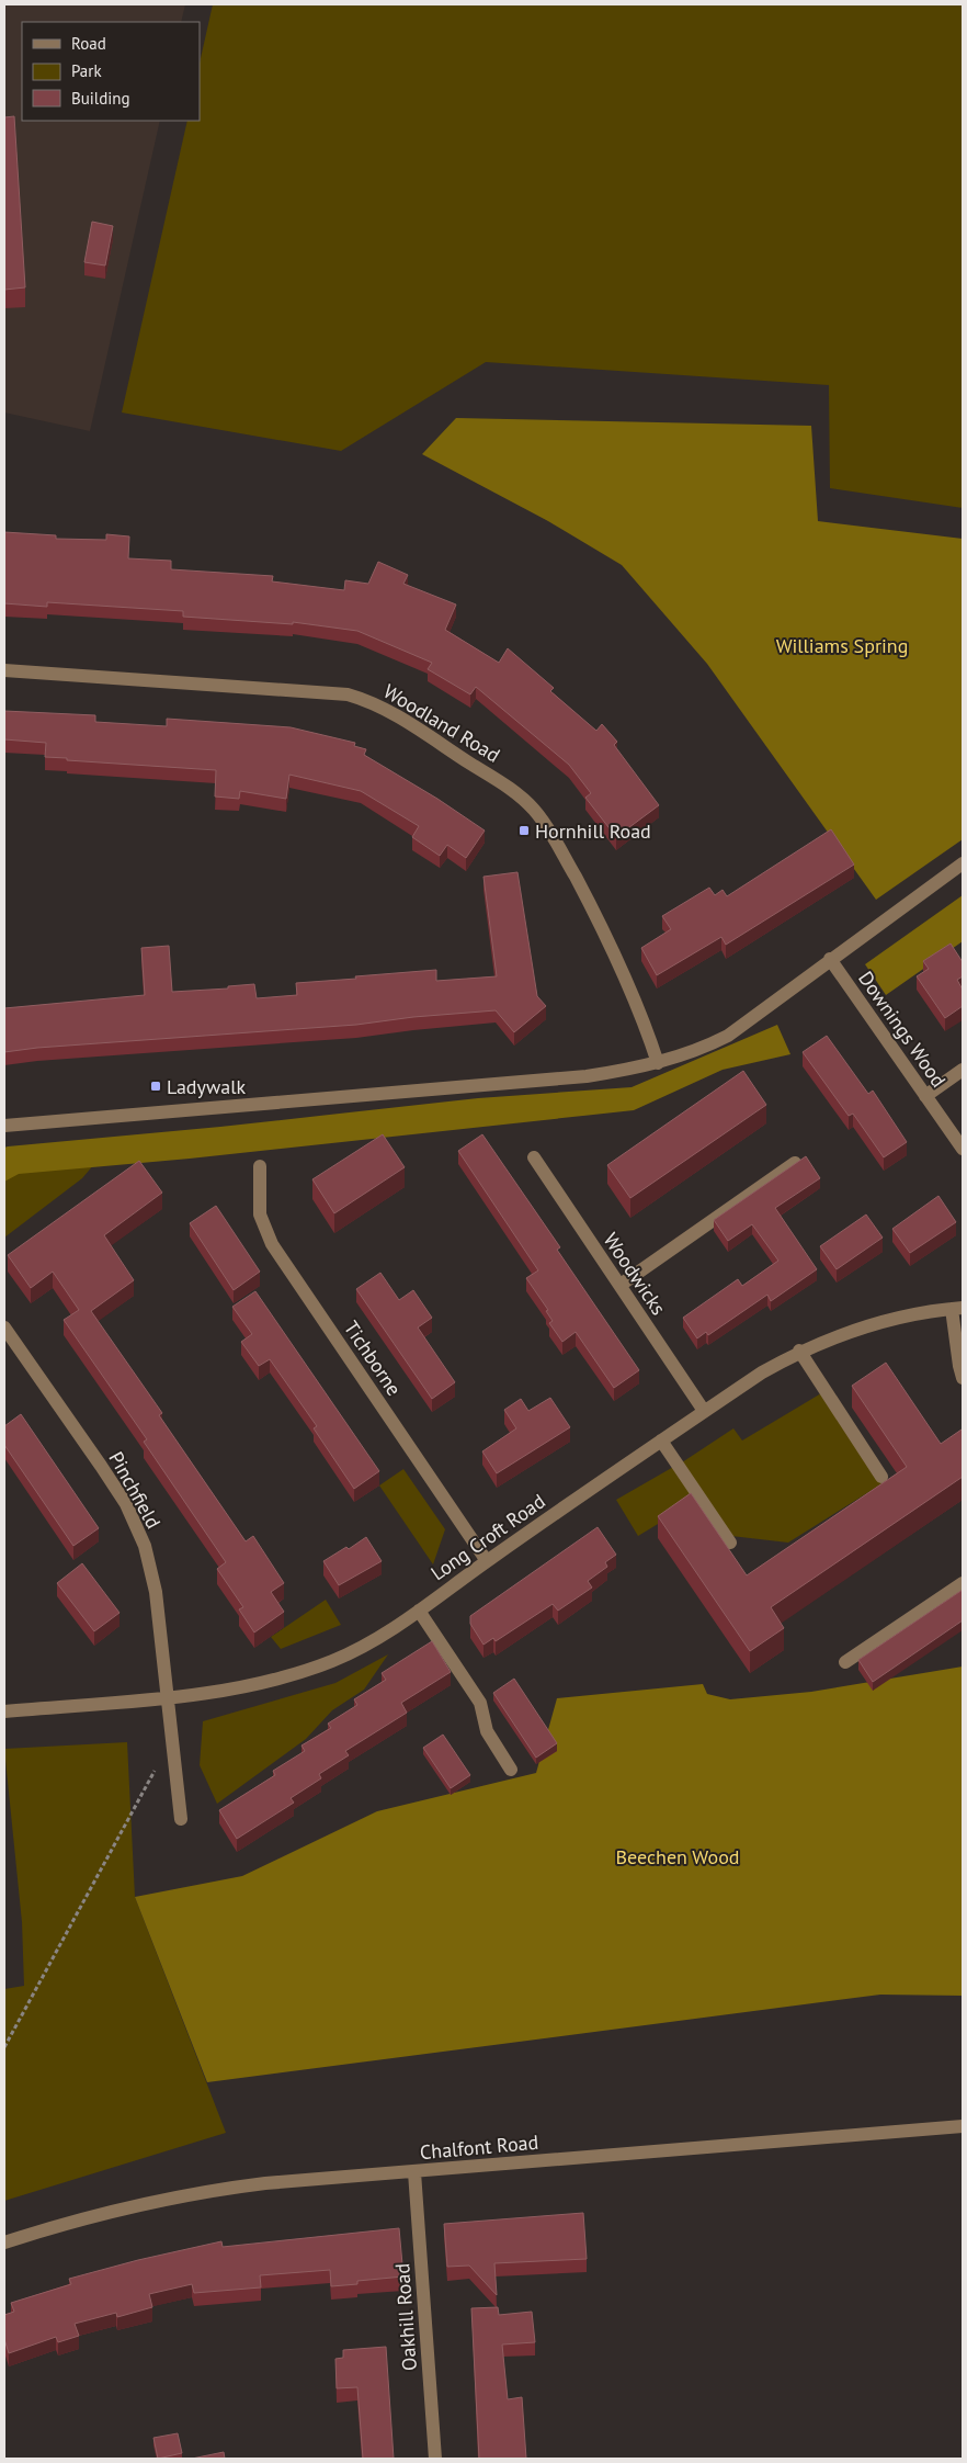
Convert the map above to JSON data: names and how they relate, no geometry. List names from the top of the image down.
{
  "streets": {
    "street": [
      "Woodland Road",
      "Downings Wood",
      "Woodwicks",
      "Tichborne",
      "Pinchfield",
      "Long Croft Road",
      "Chalfont Road",
      "Oakhill Road"
    ]
  },
  "crossings": [
    ["Woodwicks", "Long Croft Road"],
    ["Tichborne", "Long Croft Road"],
    ["Pinchfield", "Long Croft Road"],
    ["Chalfont Road", "Oakhill Road"]
  ],
  "parks": ["Williams Spring", "Beechen Wood"],
  "places": {
    "transit": ["Hornhill Road", "Ladywalk"]
  },
  "legend": ["Road", "Park", "Building"]
}
